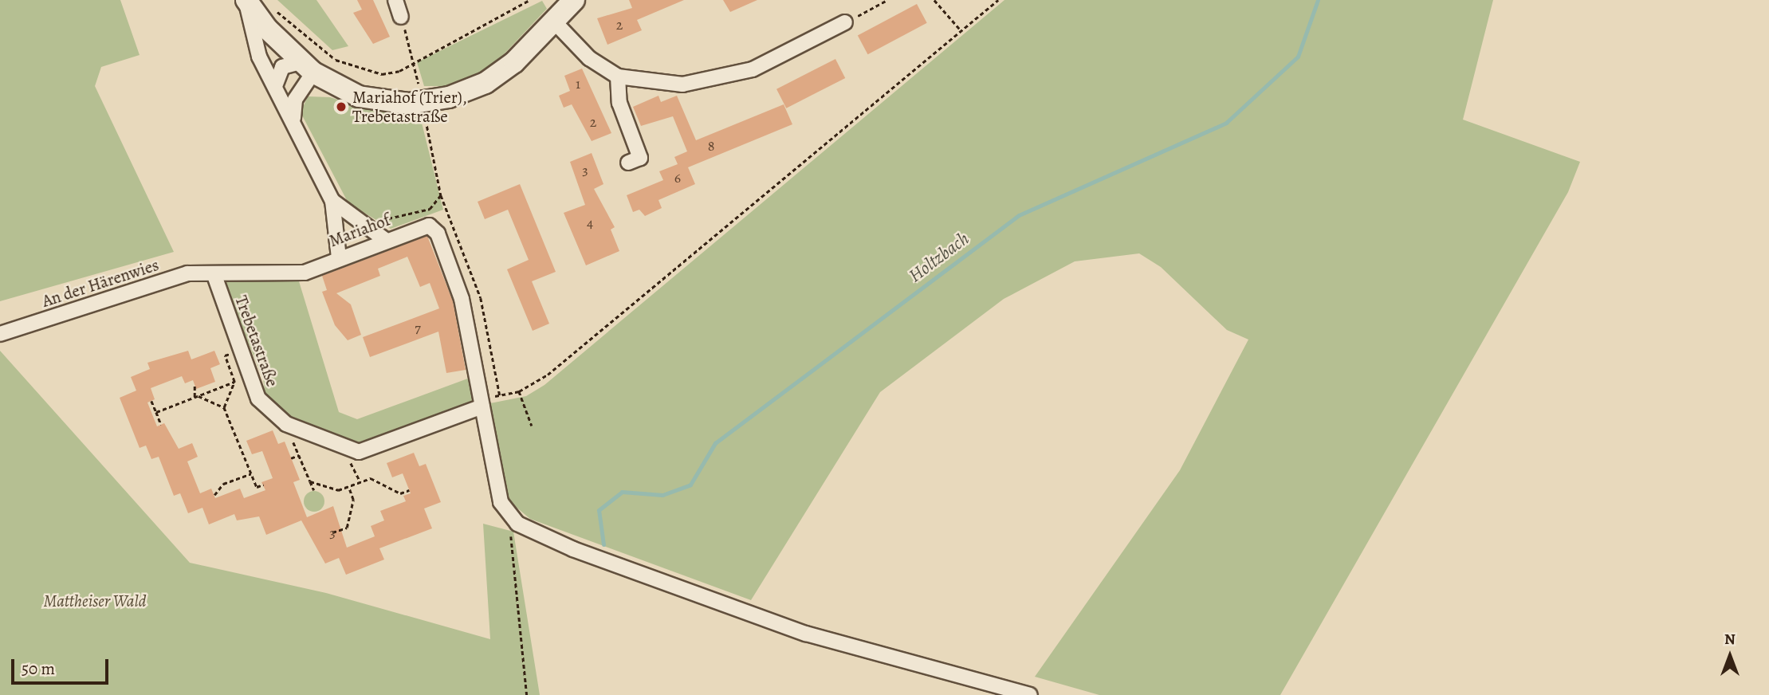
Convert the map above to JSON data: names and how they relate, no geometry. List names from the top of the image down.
{
  "streets": {
    "street": ["Mariahof", "An der Härenwies", "Trebetastraße"]
  },
  "crossings": [
    ["Mariahof", "Trebetastraße"],
    ["An der Härenwies", "Trebetastraße"]
  ],
  "water": ["Holtzbach"],
  "parks": ["Mattheiser Wald"],
  "places": ["Mariahof (Trier), Trebetastraße"],
  "house_numbers": [
    "2",
    "1",
    "2",
    "8",
    "3",
    "6",
    "4",
    "7",
    "3"
  ],
  "scale_bar": "50 m",
  "north": "top"
}
